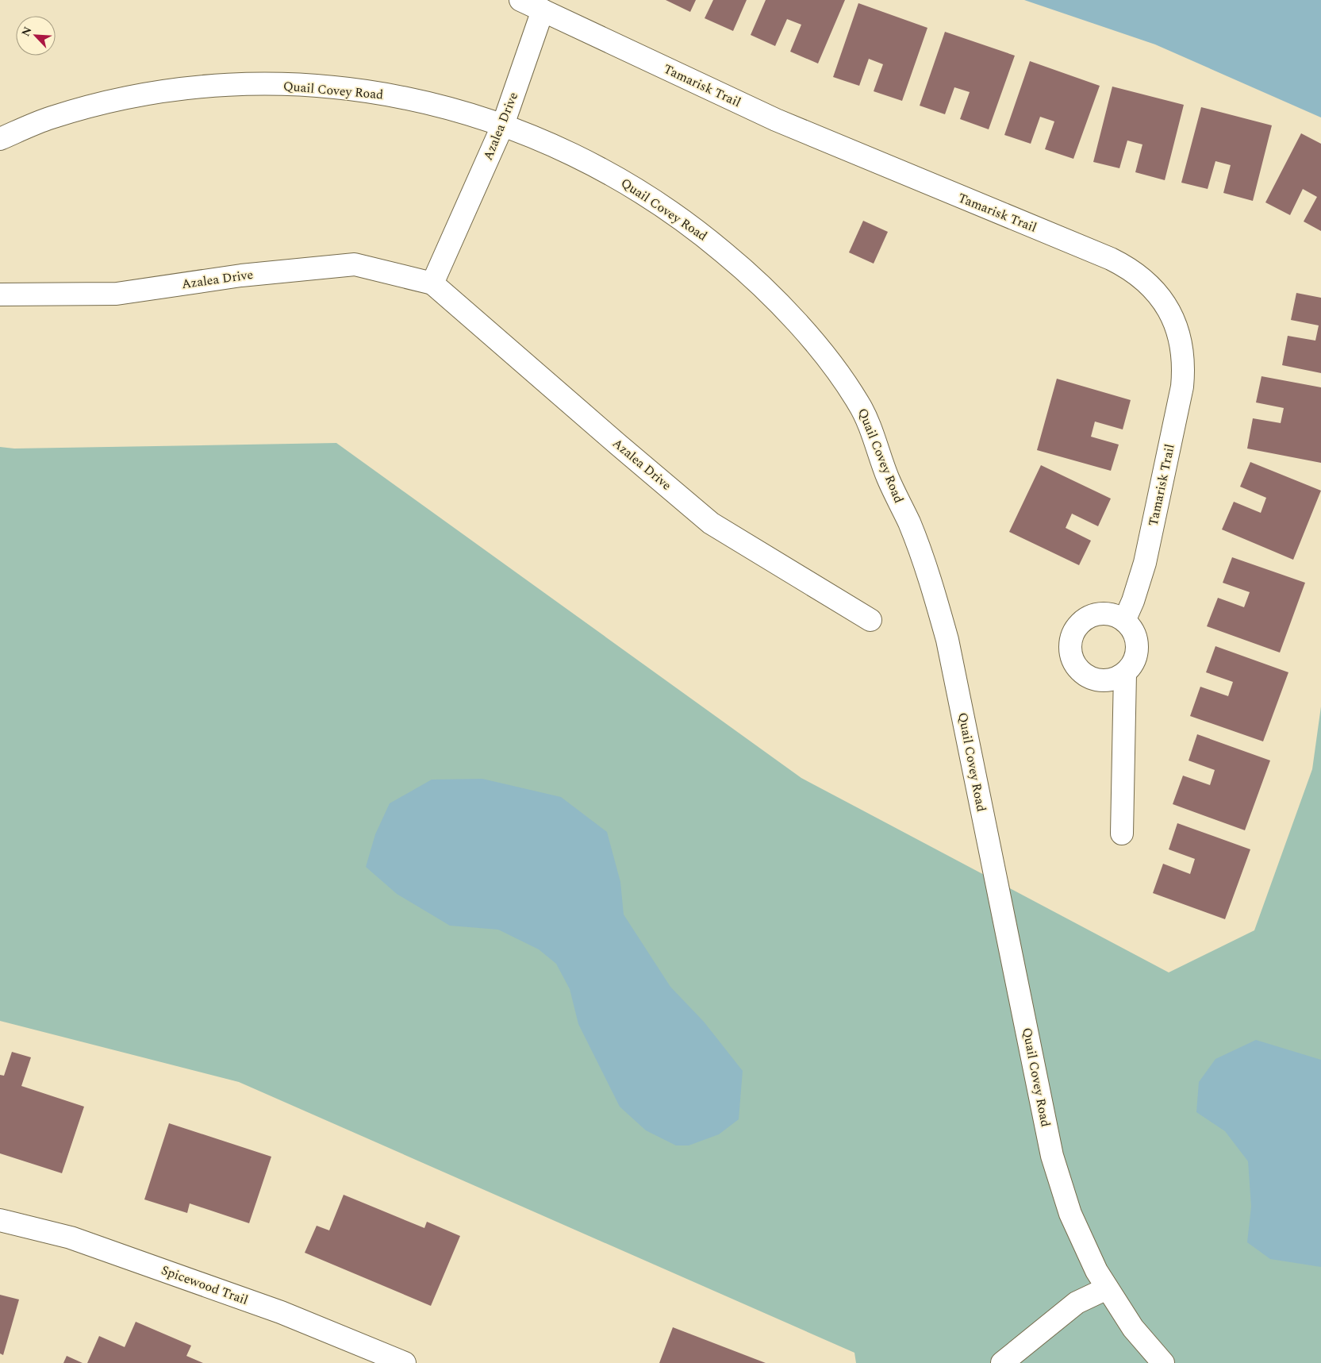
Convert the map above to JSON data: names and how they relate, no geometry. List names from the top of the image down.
{
  "streets": {
    "street": [
      "Tamarisk Trail",
      "Quail Covey Road",
      "Azalea Drive",
      "Spicewood Trail"
    ]
  },
  "crossings": [
    ["Tamarisk Trail", "Azalea Drive"],
    ["Quail Covey Road", "Azalea Drive"]
  ],
  "north": "top left"
}
